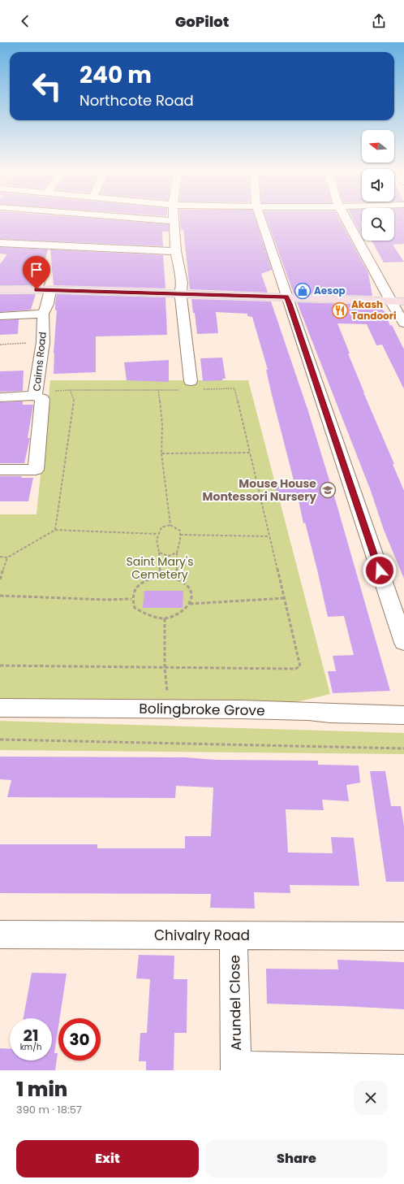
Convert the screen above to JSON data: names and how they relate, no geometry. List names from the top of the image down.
{
  "streets": {
    "street": [
      "Cairns Road",
      "Bolingbroke Grove",
      "Chivalry Road",
      "Arundel Close"
    ]
  },
  "crossings": [
    ["Chivalry Road", "Arundel Close"]
  ],
  "parks": ["Saint Mary's Cemetery"],
  "places": {
    "shop": ["Aesop"],
    "restaurant": ["Akash Tandoori"],
    "school or university": ["Mouse House Montessori Nursery"]
  },
  "north": "left",
  "page": {
    "header": "GoPilot",
    "turn": ["240 m", "Northcote Road"],
    "speed": "21 km/h",
    "limit": "30",
    "heading": ["1 min", "390 m · 18:57"],
    "buttons": ["Exit", "Share"]
  }
}
